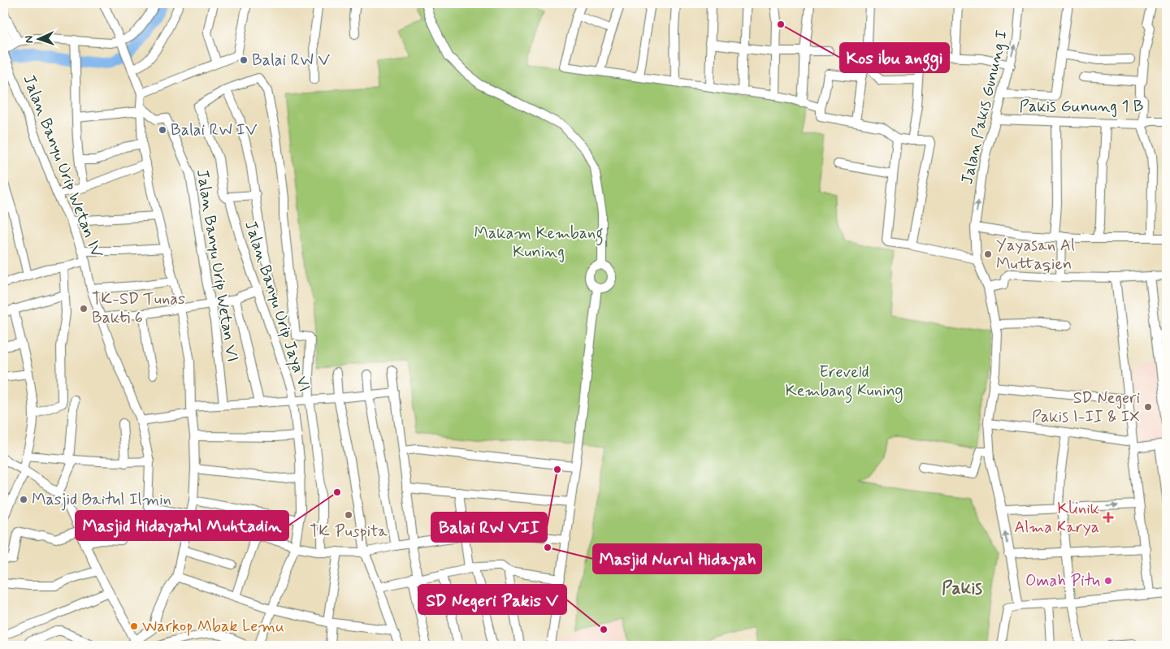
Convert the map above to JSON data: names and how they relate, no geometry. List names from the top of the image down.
{
  "streets": {
    "street": [
      "Pakis Gunung 1 B",
      "Jalan Pakis Gunung I",
      "Jalan Banyu Urip Wetan IV",
      "Jalan Banyu Urip Wetan VI",
      "Jalan Banyu Urip Jaya VI"
    ]
  },
  "crossings": [
    ["Pakis Gunung 1 B", "Jalan Pakis Gunung I"]
  ],
  "districts": ["Pakis"],
  "parks": ["Makam Kembang Kuning", "Ereveld Kembang Kuning"],
  "places": {
    "other": [
      "Kos ibu anggi",
      "Balai RW V",
      "Balai RW IV",
      "Yayasan Al Muttaqien",
      "TK-SD Tunas Bakti 6",
      "SD Negeri Pakis I-II & IX",
      "Balai RW VII",
      "Masjid Hidayatul Muhtadin",
      "Masjid Baitul Ilmin",
      "TK Puspita",
      "Masjid Nurul Hidayah",
      "Omah Pitu",
      "Warkop Mbak Lemu",
      "SD Negeri Pakis V"
    ],
    "health": ["Klinik Alma Karya"]
  },
  "north": "left"
}
